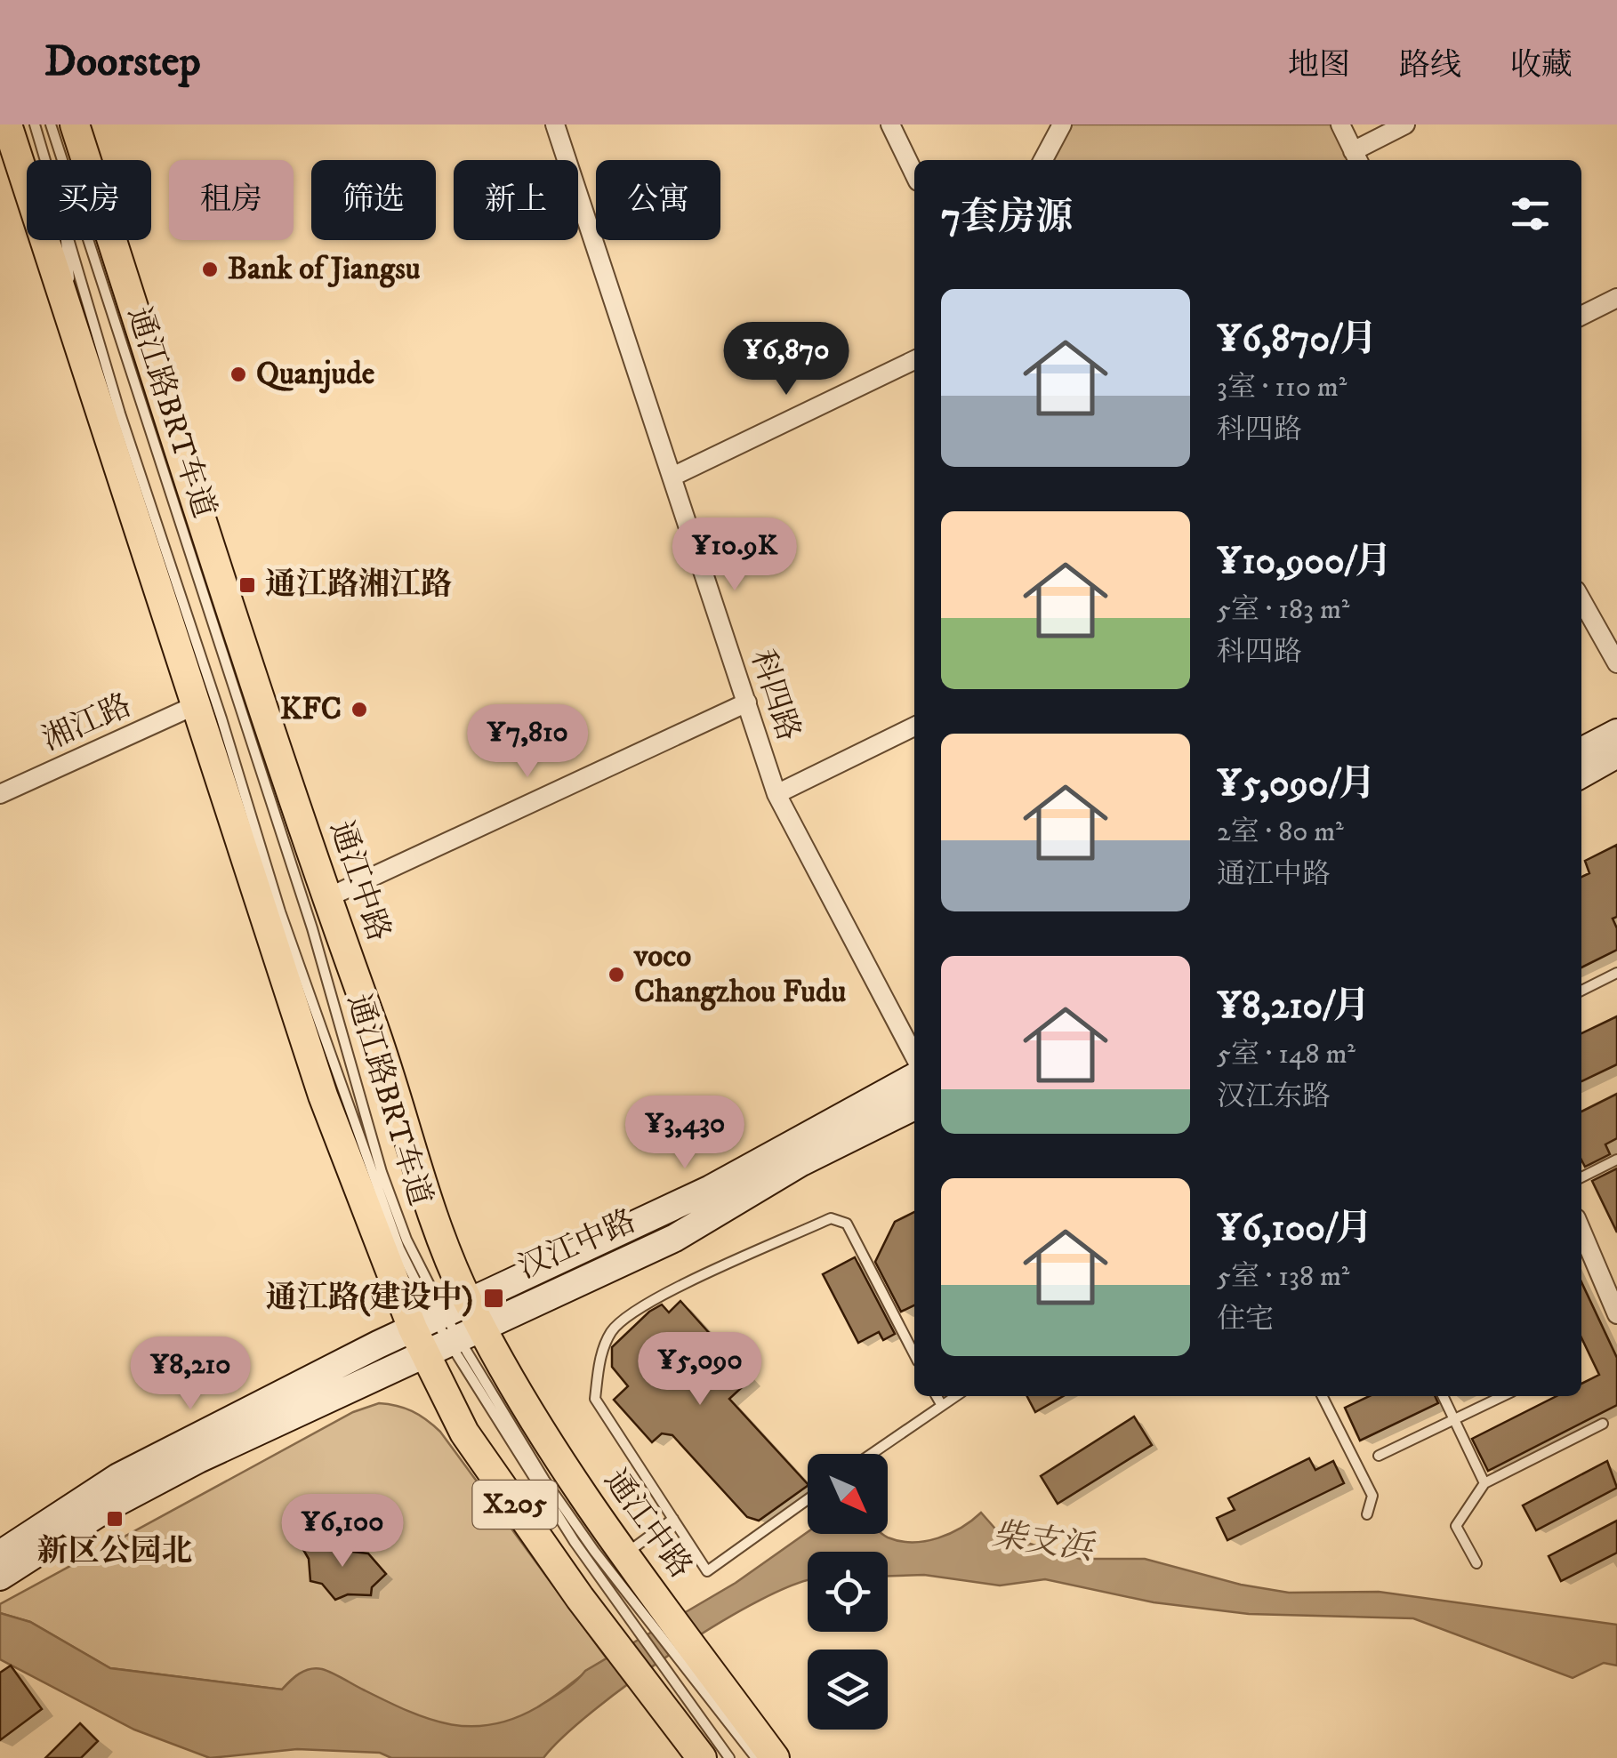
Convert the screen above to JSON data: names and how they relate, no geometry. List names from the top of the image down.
{
  "streets": {
    "main road": ["通江中路", "汉江中路", "X205"],
    "street": ["科四路", "湘江路"],
    "lane": ["通江路BRT车道"]
  },
  "crossings": [
    ["通江路BRT车道", "通江中路"],
    ["通江路BRT车道", "汉江中路"],
    ["通江路BRT车道", "X205"],
    ["湘江路", "通江中路"],
    ["通江中路", "汉江中路"],
    ["通江中路", "X205"],
    ["汉江中路", "X205"]
  ],
  "water": ["柴支浜"],
  "places": {
    "other": [
      "Bank of Jiangsu",
      "Quanjude",
      "KFC",
      "voco Changzhou Fudu"
    ],
    "transit": ["通江路湘江路", "通江路(建设中)", "新区公园北"]
  },
  "north": "bottom right",
  "page": {
    "header": "Doorstep",
    "nav": ["地图", "路线", "收藏"],
    "chip": [
      "买房",
      "租房",
      "筛选",
      "新上",
      "公寓"
    ],
    "heading": "7套房源",
    "list": [
      {
        "name": "¥6,870/月",
        "note": "3室 · 110 m² · 科四路"
      },
      {
        "name": "¥10,900/月",
        "note": "5室 · 183 m² · 科四路"
      },
      {
        "name": "¥5,090/月",
        "note": "2室 · 80 m² · 通江中路"
      },
      {
        "name": "¥8,210/月",
        "note": "5室 · 148 m² · 汉江东路"
      },
      {
        "name": "¥6,100/月",
        "note": "5室 · 138 m² · 住宅"
      }
    ],
    "price": [
      "¥6,870",
      "¥10.9K",
      "¥7,810",
      "¥3,430",
      "¥5,090",
      "¥8,210",
      "¥6,100"
    ]
  }
}
